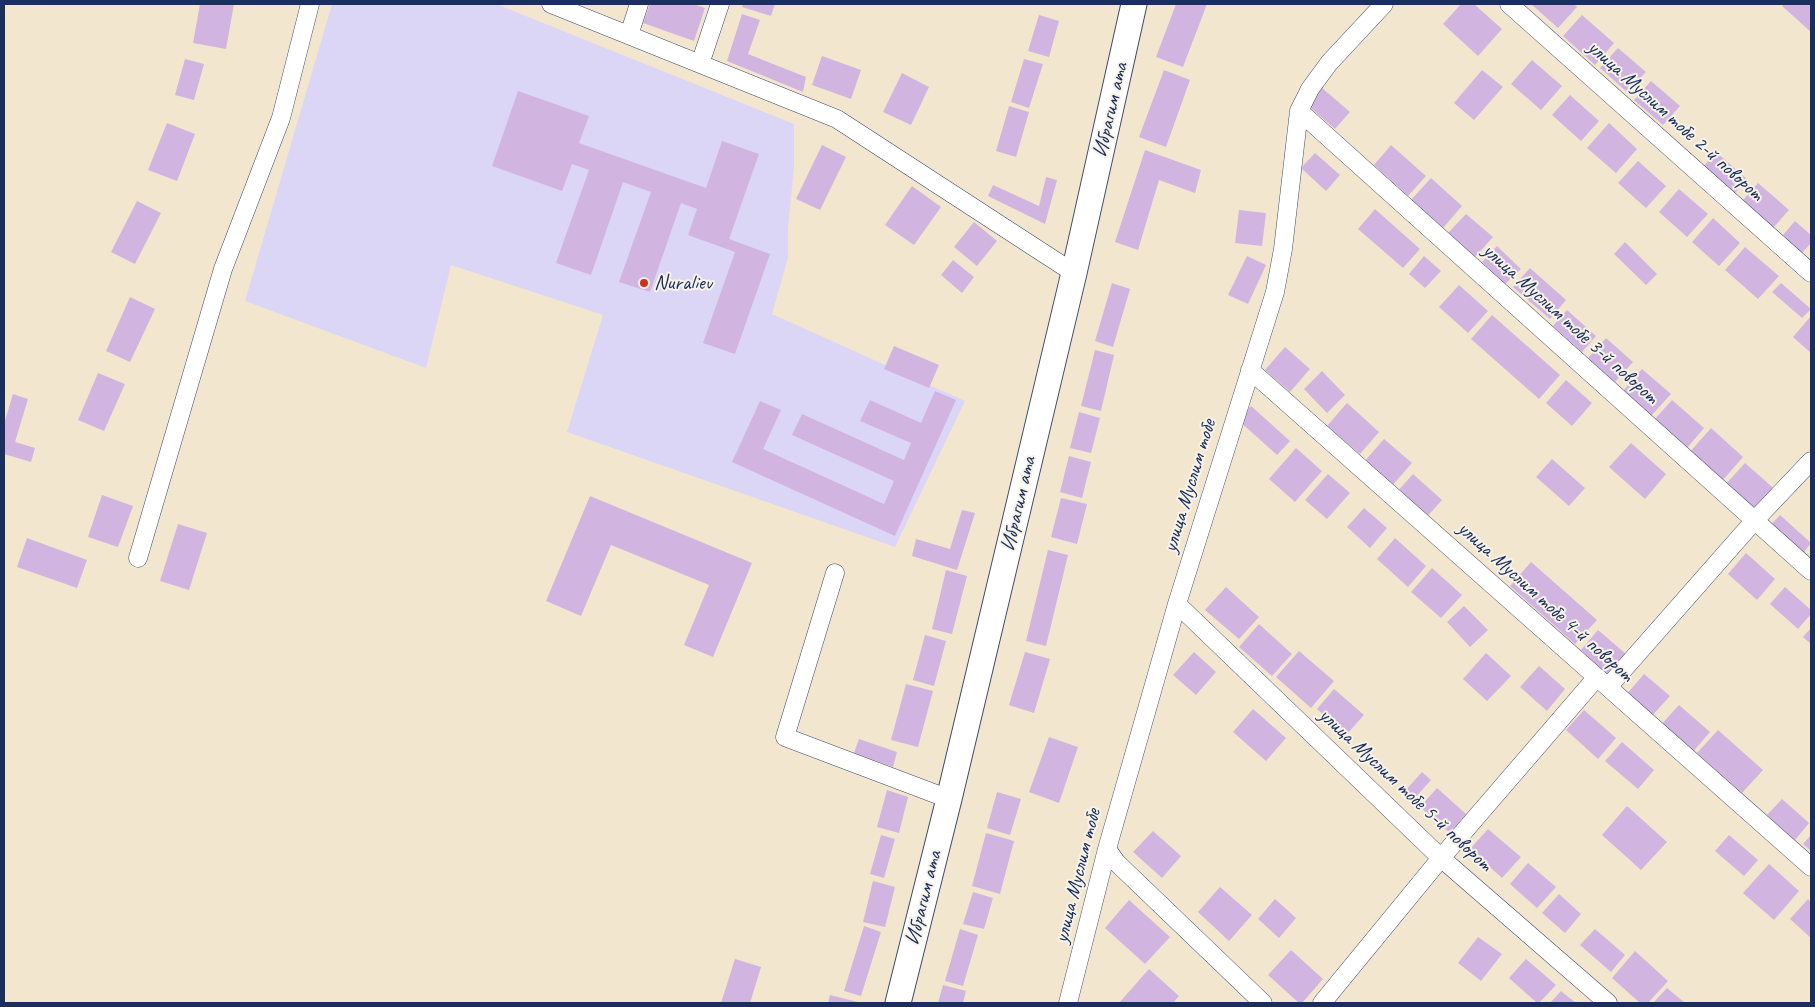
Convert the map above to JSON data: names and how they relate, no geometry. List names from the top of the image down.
{
  "streets": {
    "street": [
      "Ибрагим ата",
      "улица Муслим тобе 2-й поворот",
      "улица Муслим тобе 3-й поворот",
      "улица Муслим тобе",
      "улица Муслим тобе 4-й поворот",
      "улица Муслим тобе 5-й поворот"
    ]
  },
  "crossings": [
    ["улица Муслим тобе 3-й поворот", "улица Муслим тобе"],
    ["улица Муслим тобе", "улица Муслим тобе 4-й поворот"],
    ["улица Муслим тобе", "улица Муслим тобе 5-й поворот"]
  ],
  "places": ["Nuraliev"]
}
